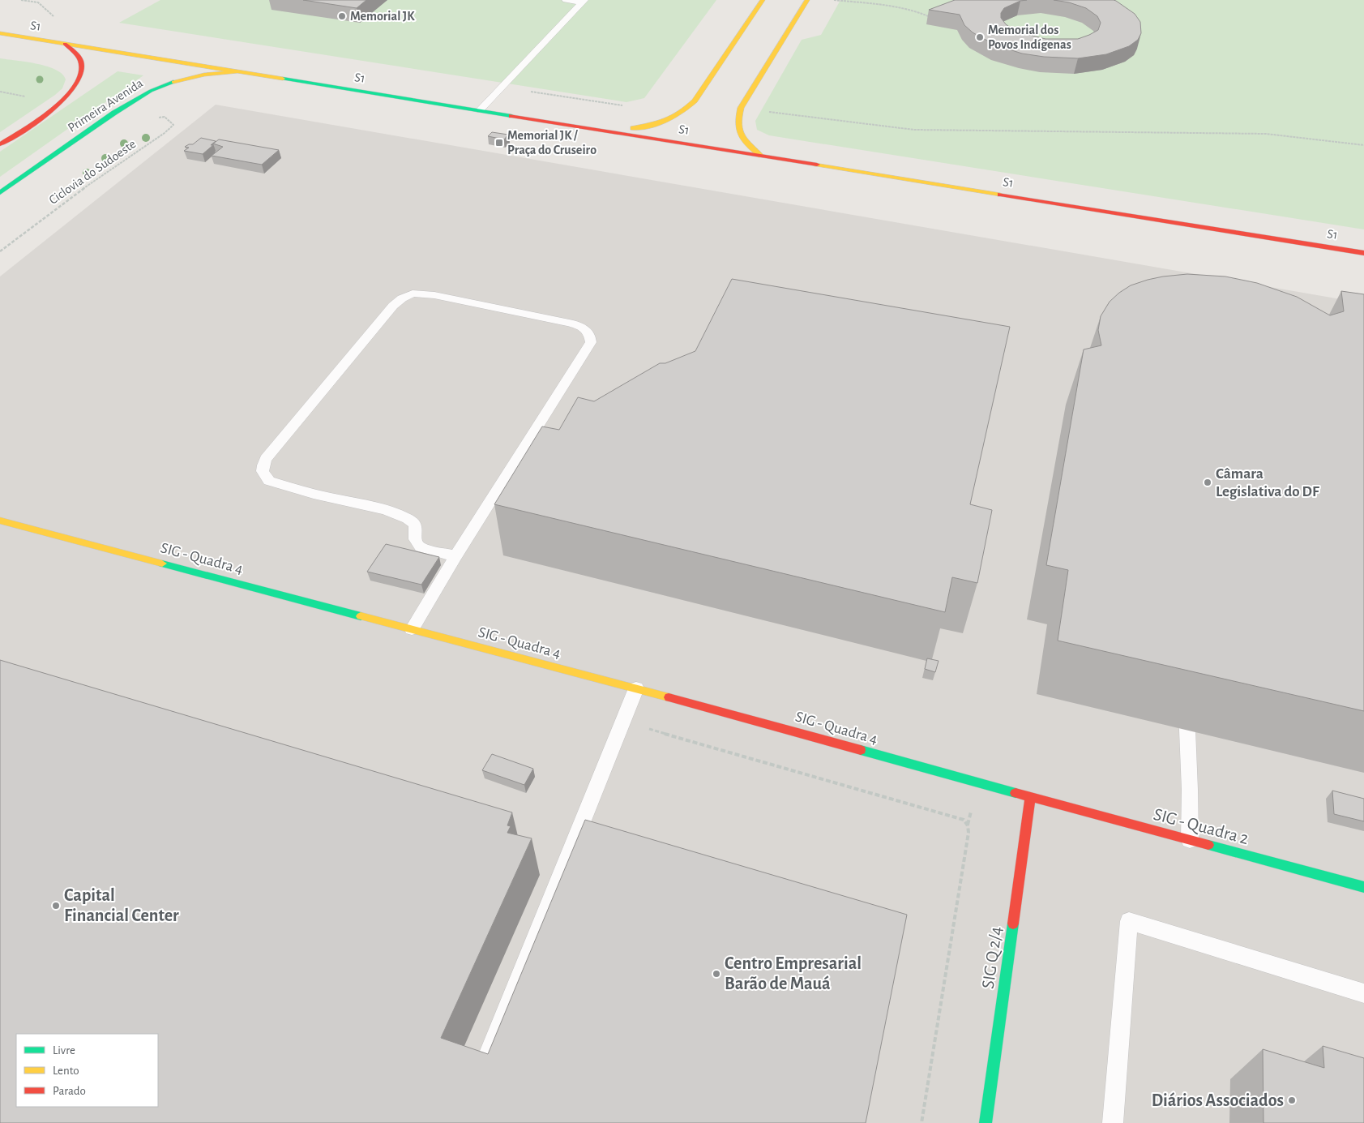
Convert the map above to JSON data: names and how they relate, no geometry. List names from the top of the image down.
{
  "streets": {
    "main road": [
      "S1",
      "Primeira Avenida",
      "SIG - Quadra 4",
      "SIG - Quadra 2",
      "SIG Q 2/4"
    ],
    "path": ["Ciclovia do Sudoeste"]
  },
  "crossings": [
    ["S1", "Primeira Avenida"],
    ["SIG - Quadra 4", "SIG - Quadra 2"],
    ["SIG - Quadra 4", "SIG Q 2/4"],
    ["SIG - Quadra 2", "SIG Q 2/4"]
  ],
  "places": {
    "other": [
      "Memorial JK",
      "Memorial dos Povos Indígenas",
      "Câmara Legislativa do DF",
      "Capital Financial Center",
      "Centro Empresarial Barão de Mauá",
      "Diários Associados"
    ],
    "transit": ["Memorial JK / Praça do Cruseiro"]
  },
  "legend": ["Livre", "Lento", "Parado"]
}
